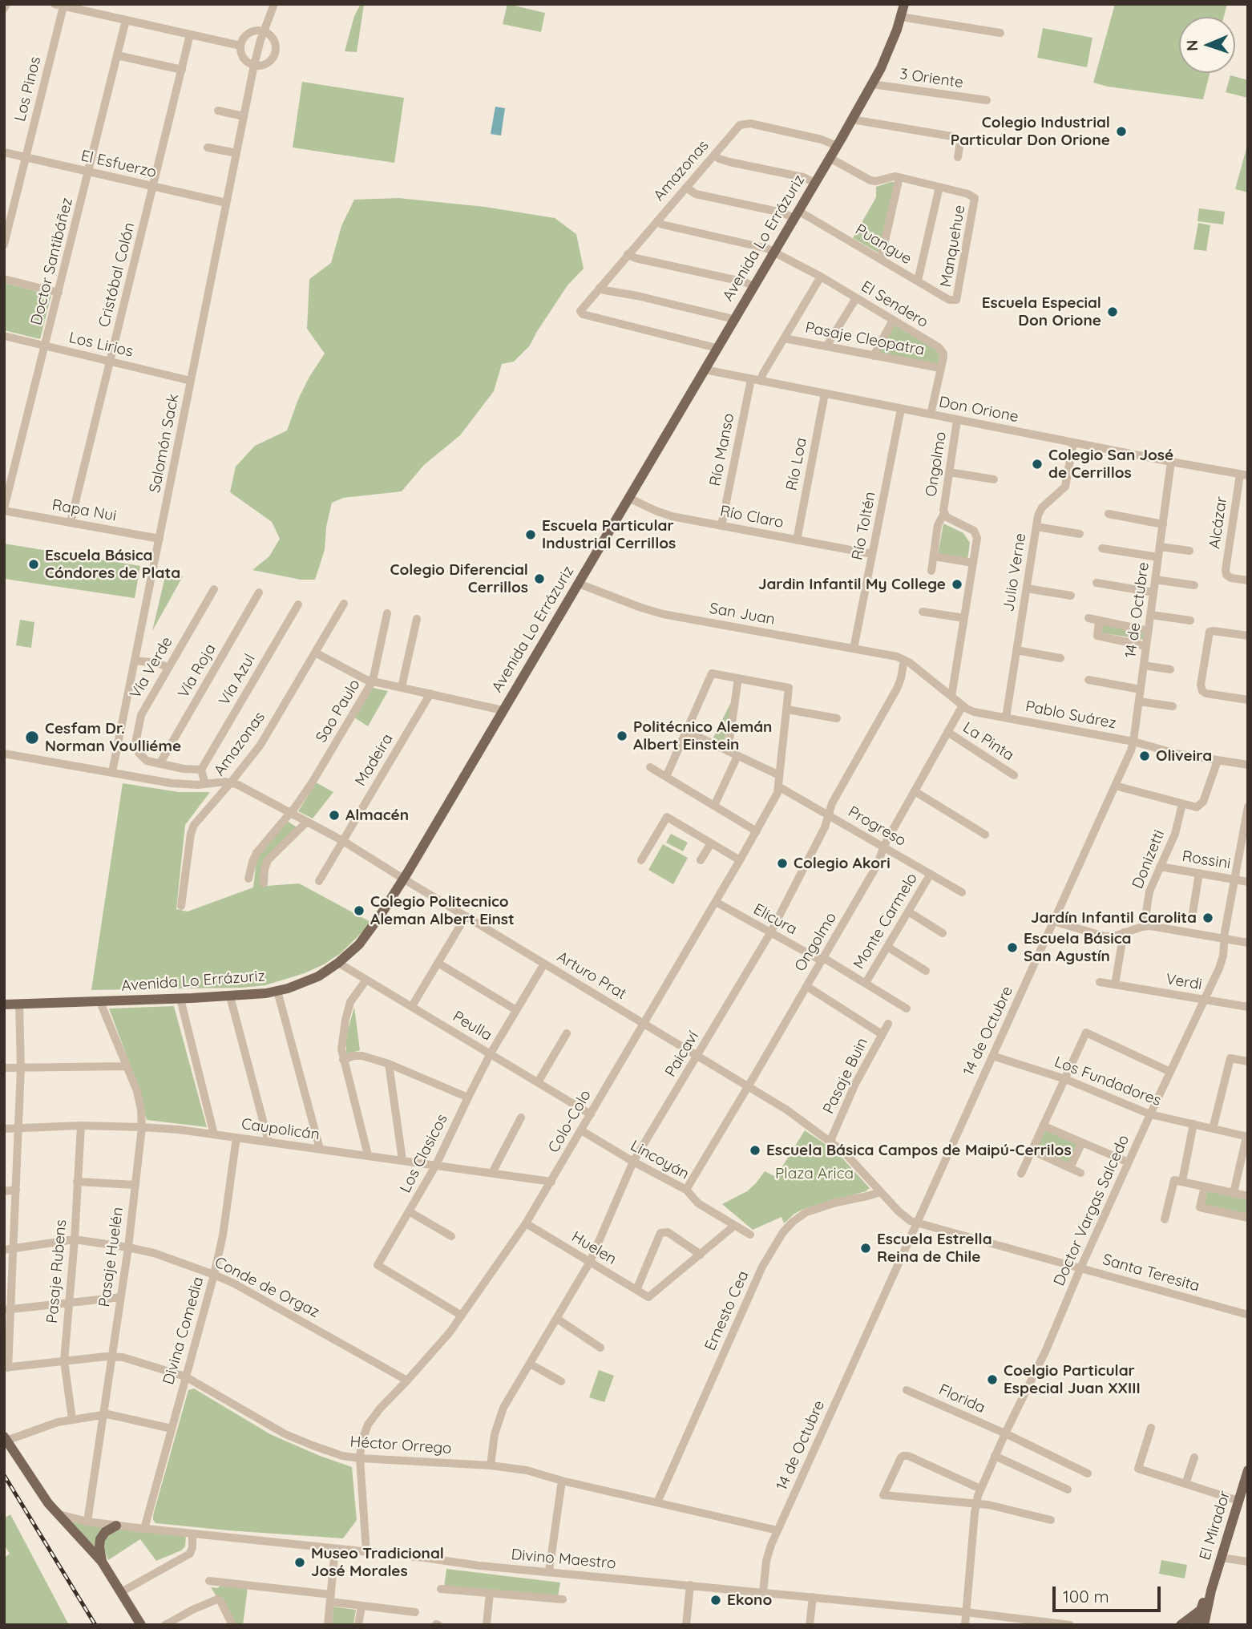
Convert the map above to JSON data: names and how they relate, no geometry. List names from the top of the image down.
{
  "streets": {
    "main road": ["Avenida Lo Errázuriz", "El Mirador"],
    "street": [
      "3 Oriente",
      "Los Pinos",
      "El Esfuerzo",
      "Amazonas",
      "Puangue",
      "Manquehue",
      "Doctor Santibáñez",
      "Cristóbal Colón",
      "El Sendero",
      "Pasaje Cleopatra",
      "Los Lirios",
      "Don Orione",
      "Salomón Sack",
      "Río Manso",
      "Río Loa",
      "Ongolmo",
      "Rapa Nui",
      "Río Claro",
      "Alcázar",
      "Río Toltén",
      "Julio Verne",
      "14 de Octubre",
      "San Juan",
      "Vía Verde",
      "Vía Roja",
      "Vía Azul",
      "Sao Paulo",
      "Pablo Suárez",
      "La Pinta",
      "Madeira",
      "Progreso",
      "Donizetti",
      "Rossini",
      "Elicura",
      "Monte Carmelo",
      "Arturo Prat",
      "Verdi",
      "Peulla",
      "Paicaví",
      "Pasaje Buin",
      "Los Fundadores",
      "Colo-Colo",
      "Caupolicán",
      "Los Clasicos",
      "Lincoyán",
      "Doctor Vargas Salcedo",
      "Huelen",
      "Pasaje Huelén",
      "Pasaje Rubens",
      "Santa Teresita",
      "Conde de Orgaz",
      "Ernesto Cea",
      "Divina Comedia",
      "Florida",
      "Héctor Orrego",
      "Divino Maestro"
    ]
  },
  "crossings": [
    ["3 Oriente", "Avenida Lo Errázuriz"],
    ["Los Pinos", "El Esfuerzo"],
    ["El Esfuerzo", "Doctor Santibáñez"],
    ["El Esfuerzo", "Cristóbal Colón"],
    ["El Esfuerzo", "Salomón Sack"],
    ["Amazonas", "Avenida Lo Errázuriz"],
    ["Amazonas", "Puangue"],
    ["Amazonas", "El Sendero"],
    ["Amazonas", "Arturo Prat"],
    ["Avenida Lo Errázuriz", "Puangue"],
    ["Avenida Lo Errázuriz", "El Sendero"],
    ["Avenida Lo Errázuriz", "Don Orione"],
    ["Avenida Lo Errázuriz", "Río Claro"],
    ["Avenida Lo Errázuriz", "San Juan"],
    ["Avenida Lo Errázuriz", "Arturo Prat"],
    ["Avenida Lo Errázuriz", "Peulla"],
    ["Avenida Lo Errázuriz", "Pasaje Huelén"],
    ["Puangue", "Manquehue"],
    ["Doctor Santibáñez", "Los Lirios"],
    ["Doctor Santibáñez", "Rapa Nui"],
    ["Cristóbal Colón", "Los Lirios"],
    ["Cristóbal Colón", "Rapa Nui"],
    ["El Sendero", "Pasaje Cleopatra"],
    ["El Sendero", "Don Orione"],
    ["Los Lirios", "Salomón Sack"],
    ["Don Orione", "Río Manso"],
    ["Don Orione", "Río Loa"],
    ["Don Orione", "Ongolmo"],
    ["Don Orione", "Alcázar"],
    ["Don Orione", "Río Toltén"],
    ["Don Orione", "Julio Verne"],
    ["Don Orione", "14 de Octubre"],
    ["Salomón Sack", "Rapa Nui"],
    ["Río Manso", "Río Claro"],
    ["Río Loa", "Río Claro"],
    ["Ongolmo", "Pablo Suárez"],
    ["Ongolmo", "La Pinta"],
    ["Ongolmo", "Progreso"],
    ["Ongolmo", "Elicura"],
    ["Ongolmo", "Arturo Prat"],
    ["Ongolmo", "Lincoyán"],
    ["Río Claro", "Río Toltén"],
    ["Río Toltén", "San Juan"],
    ["Julio Verne", "Pablo Suárez"],
    ["14 de Octubre", "Pablo Suárez"],
    ["14 de Octubre", "Arturo Prat"],
    ["14 de Octubre", "Los Fundadores"],
    ["14 de Octubre", "Santa Teresita"],
    ["14 de Octubre", "Héctor Orrego"],
    ["14 de Octubre", "Divino Maestro"],
    ["San Juan", "Pablo Suárez"],
    ["San Juan", "Paicaví"],
    ["Vía Verde", "Vía Roja"],
    ["Vía Verde", "Vía Azul"],
    ["Sao Paulo", "Arturo Prat"],
    ["Pablo Suárez", "Paicaví"],
    ["Madeira", "Arturo Prat"],
    ["Progreso", "Monte Carmelo"],
    ["Progreso", "Paicaví"],
    ["Progreso", "Colo-Colo"],
    ["Donizetti", "Rossini"],
    ["Rossini", "Doctor Vargas Salcedo"],
    ["Elicura", "Monte Carmelo"],
    ["Elicura", "Paicaví"],
    ["Elicura", "Colo-Colo"],
    ["Arturo Prat", "Paicaví"],
    ["Arturo Prat", "Pasaje Buin"],
    ["Arturo Prat", "Colo-Colo"],
    ["Arturo Prat", "Los Clasicos"],
    ["Arturo Prat", "Santa Teresita"],
    ["Arturo Prat", "Ernesto Cea"],
    ["Verdi", "Doctor Vargas Salcedo"],
    ["Peulla", "Colo-Colo"],
    ["Peulla", "Los Clasicos"],
    ["Paicaví", "Lincoyán"],
    ["Paicaví", "Huelen"],
    ["Paicaví", "Héctor Orrego"],
    ["Los Fundadores", "Doctor Vargas Salcedo"],
    ["Colo-Colo", "Caupolicán"],
    ["Colo-Colo", "Los Clasicos"],
    ["Colo-Colo", "Lincoyán"],
    ["Colo-Colo", "Huelen"],
    ["Colo-Colo", "Conde de Orgaz"],
    ["Colo-Colo", "Héctor Orrego"],
    ["Colo-Colo", "Divino Maestro"],
    ["Caupolicán", "Los Clasicos"],
    ["Caupolicán", "Pasaje Huelén"],
    ["Caupolicán", "Pasaje Rubens"],
    ["Caupolicán", "Divina Comedia"],
    ["Doctor Vargas Salcedo", "Santa Teresita"],
    ["Doctor Vargas Salcedo", "Florida"],
    ["Doctor Vargas Salcedo", "Divino Maestro"],
    ["Pasaje Huelén", "Conde de Orgaz"],
    ["Pasaje Huelén", "Héctor Orrego"],
    ["Pasaje Huelén", "Divino Maestro"],
    ["Pasaje Rubens", "Conde de Orgaz"],
    ["Pasaje Rubens", "Héctor Orrego"],
    ["Conde de Orgaz", "Divina Comedia"],
    ["Ernesto Cea", "Héctor Orrego"],
    ["Divina Comedia", "Héctor Orrego"],
    ["Divina Comedia", "Divino Maestro"]
  ],
  "parks": ["Plaza Arica"],
  "places": [
    "Colegio Industrial Particular Don Orione",
    "Escuela Especial Don Orione",
    "Colegio San José de Cerrillos",
    "Escuela Particular Industrial Cerrillos",
    "Escuela Básica Cóndores de Plata",
    "Colegio Diferencial Cerrillos",
    "Jardin Infantil My College",
    "Politécnico Alemán Albert Einstein",
    "Cesfam Dr. Norman Voulliéme",
    "Oliveira",
    "Almacén",
    "Colegio Akori",
    "Colegio Politecnico Aleman Albert Einst",
    "Jardín Infantil Carolita",
    "Escuela Básica San Agustín",
    "Escuela Básica Campos de Maipú-Cerrilos",
    "Escuela Estrella Reina de Chile",
    "Coelgio Particular Especial Juan XXIII",
    "Museo Tradicional José Morales",
    "Ekono"
  ],
  "scale_bar": "100 m",
  "north": "left"
}
